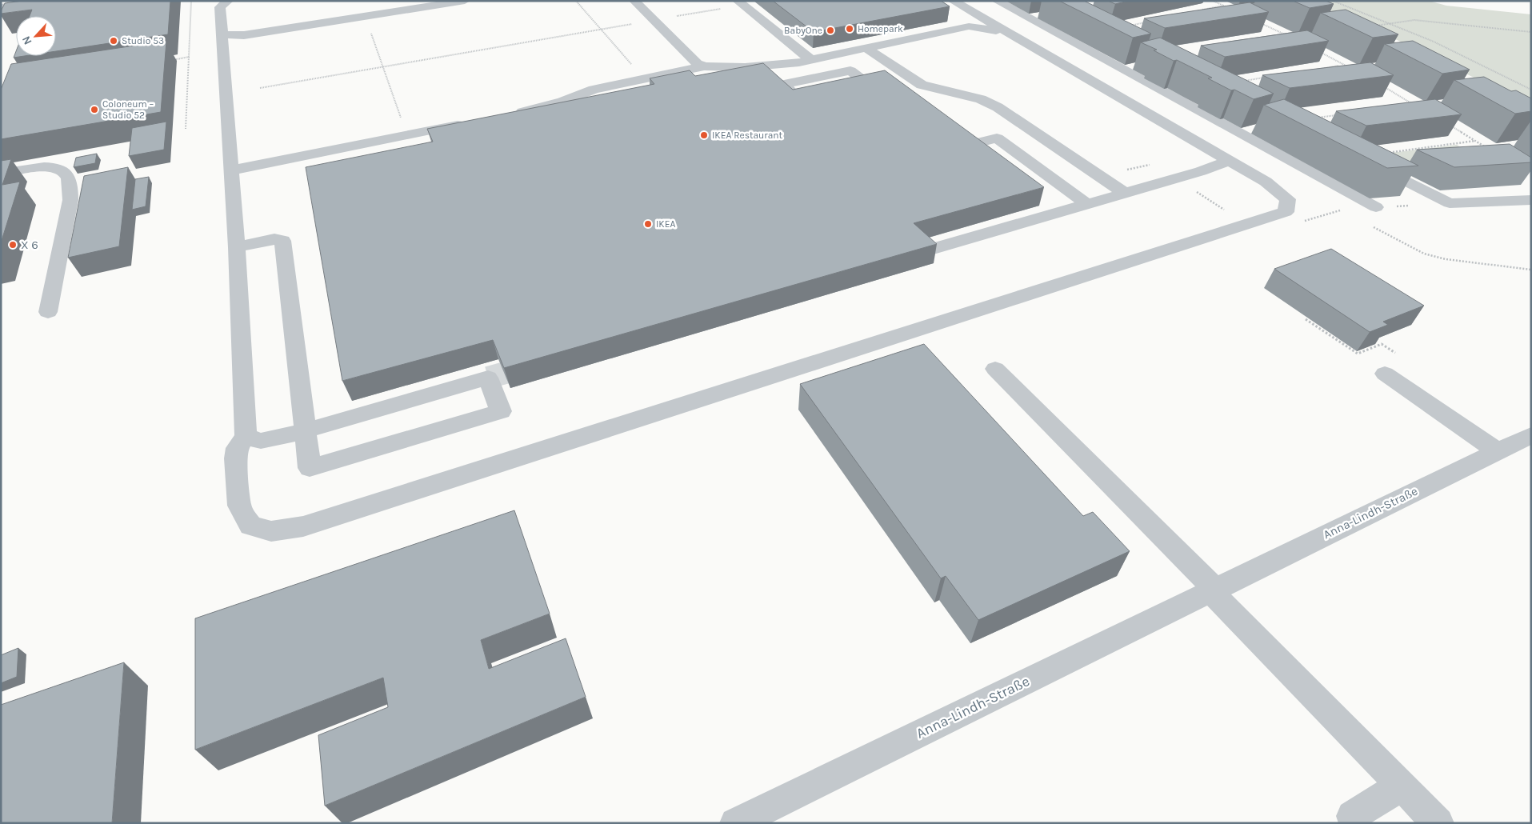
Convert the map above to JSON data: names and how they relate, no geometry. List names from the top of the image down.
{
  "streets": {
    "street": ["Anna-Lindh-Straße"]
  },
  "places": [
    "Homepark",
    "BabyOne",
    "Studio 53",
    "Coloneum – Studio 52",
    "IKEA Restaurant",
    "IKEA",
    "X 6"
  ],
  "north": "bottom left"
}
